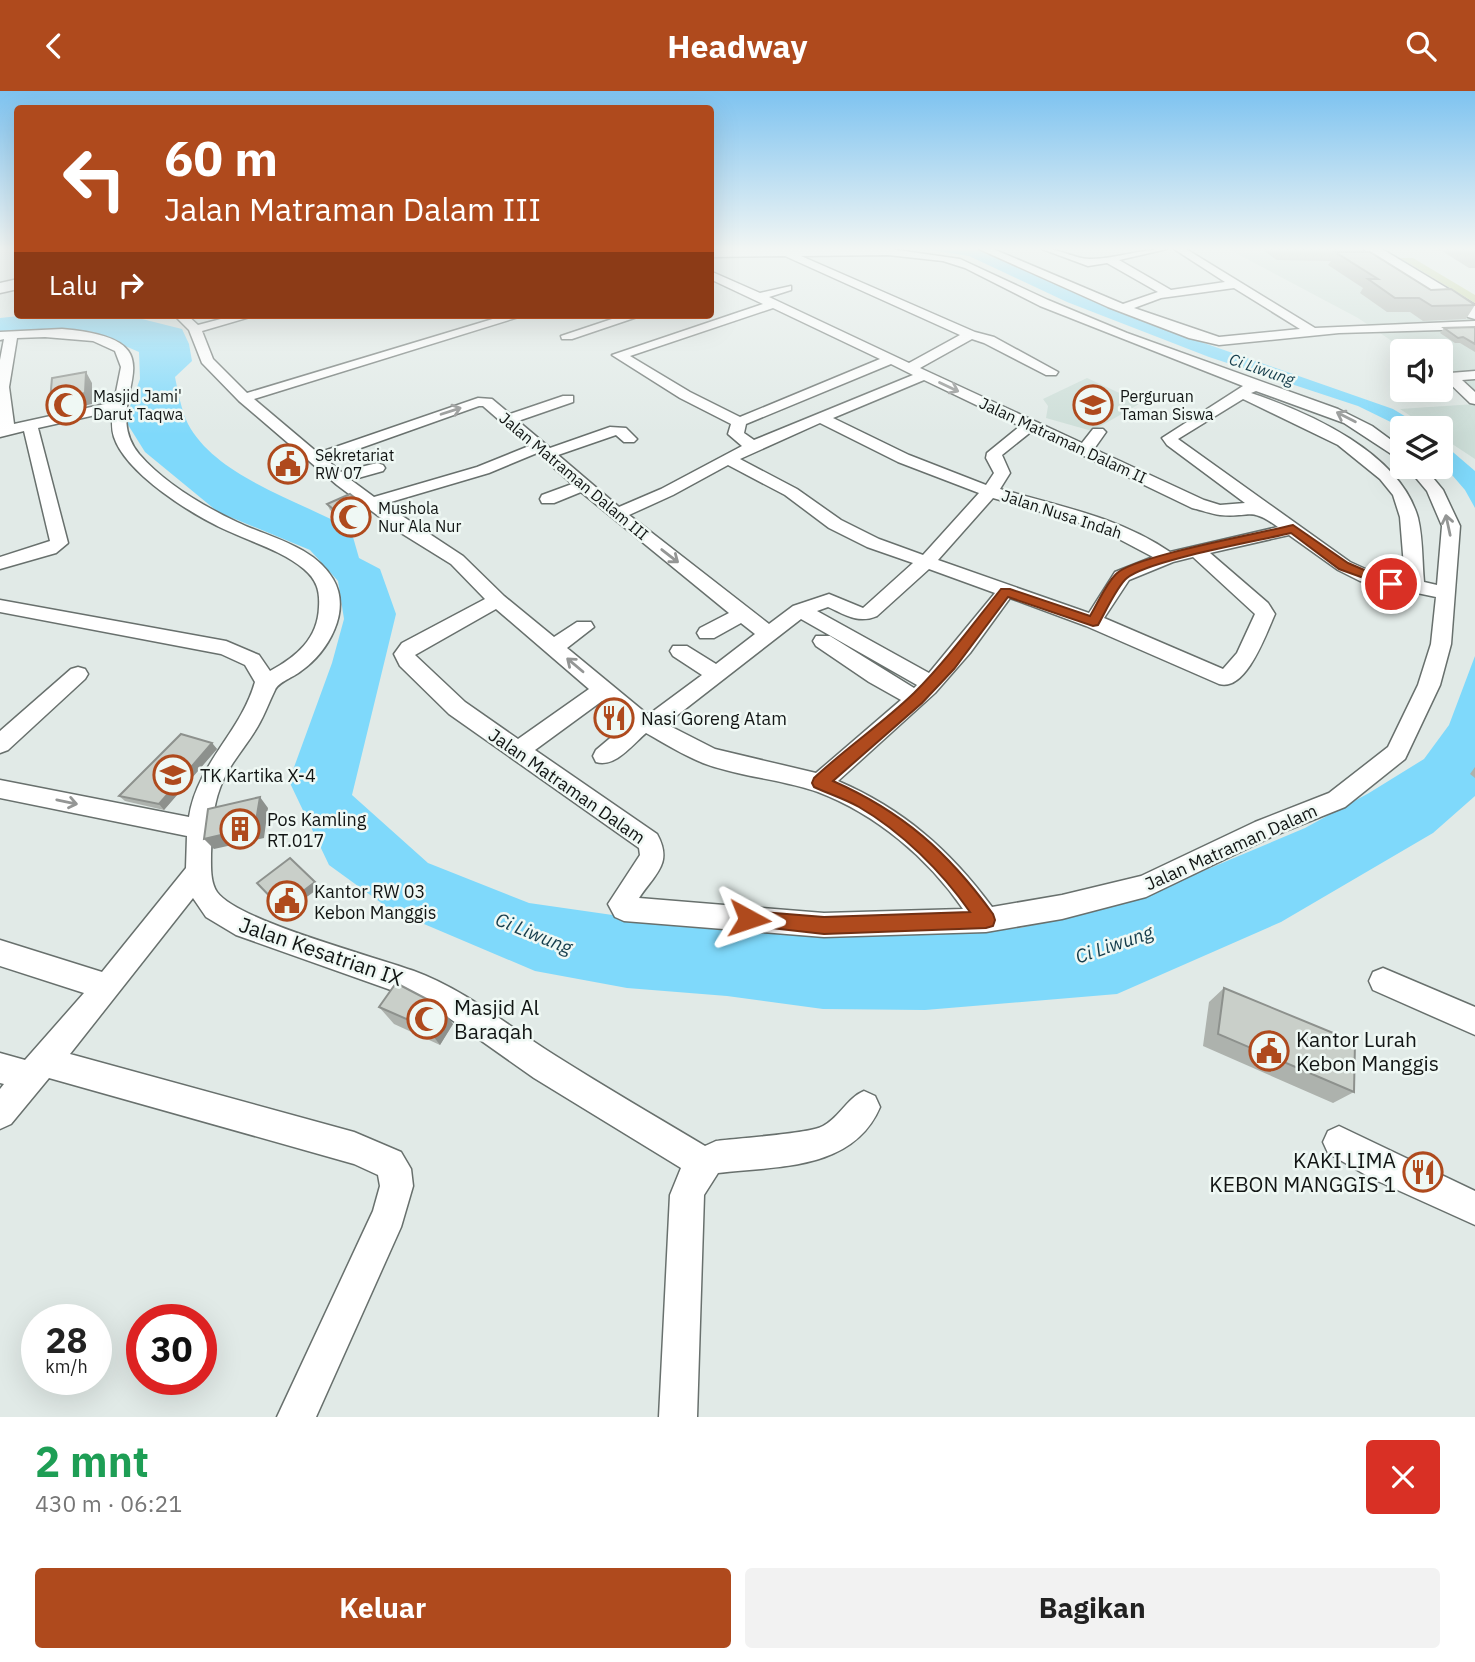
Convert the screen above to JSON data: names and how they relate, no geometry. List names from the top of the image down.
{
  "streets": {
    "street": [
      "Jalan Matraman Dalam II",
      "Jalan Matraman Dalam III",
      "Jalan Nusa Indah",
      "Jalan Matraman Dalam",
      "Jalan Kesatrian IX"
    ]
  },
  "water": ["Ci Liwung"],
  "places": {
    "mosque": ["Masjid Jami' Darut Taqwa", "Mushola Nur Ala Nur", "Masjid Al Baraqah"],
    "school or university": ["Perguruan Taman Siswa", "TK Kartika X-4"],
    "public building": ["Sekretariat RW 07", "Kantor RW 03 Kebon Manggis", "Kantor Lurah Kebon Manggis"],
    "restaurant": ["Nasi Goreng Atam", "KAKI LIMA KEBON MANGGIS 1"],
    "building": ["Pos Kamling RT.017"]
  },
  "page": {
    "header": "Headway",
    "turn": ["60 m", "Jalan Matraman Dalam III"],
    "then": "Lalu",
    "speed": "28 km/h",
    "limit": "30",
    "heading": ["2 mnt", "430 m · 06:21"],
    "buttons": ["Keluar", "Bagikan"]
  }
}
